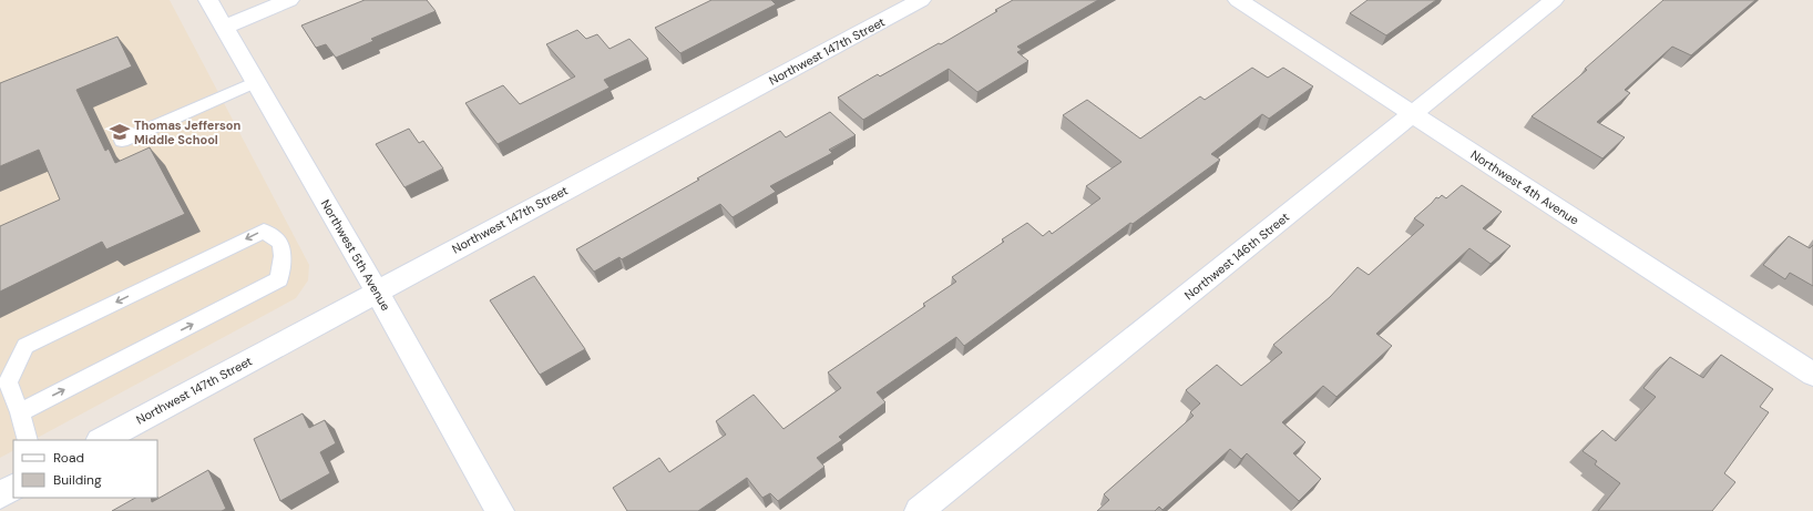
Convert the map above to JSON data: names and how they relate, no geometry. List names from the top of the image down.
{
  "streets": {
    "street": [
      "Northwest 147th Street",
      "Northwest 4th Avenue",
      "Northwest 5th Avenue",
      "Northwest 146th Street"
    ]
  },
  "crossings": [
    ["Northwest 147th Street", "Northwest 5th Avenue"],
    ["Northwest 4th Avenue", "Northwest 146th Street"]
  ],
  "places": {
    "school or university": ["Thomas Jefferson Middle School"]
  },
  "legend": ["Road", "Building"]
}
